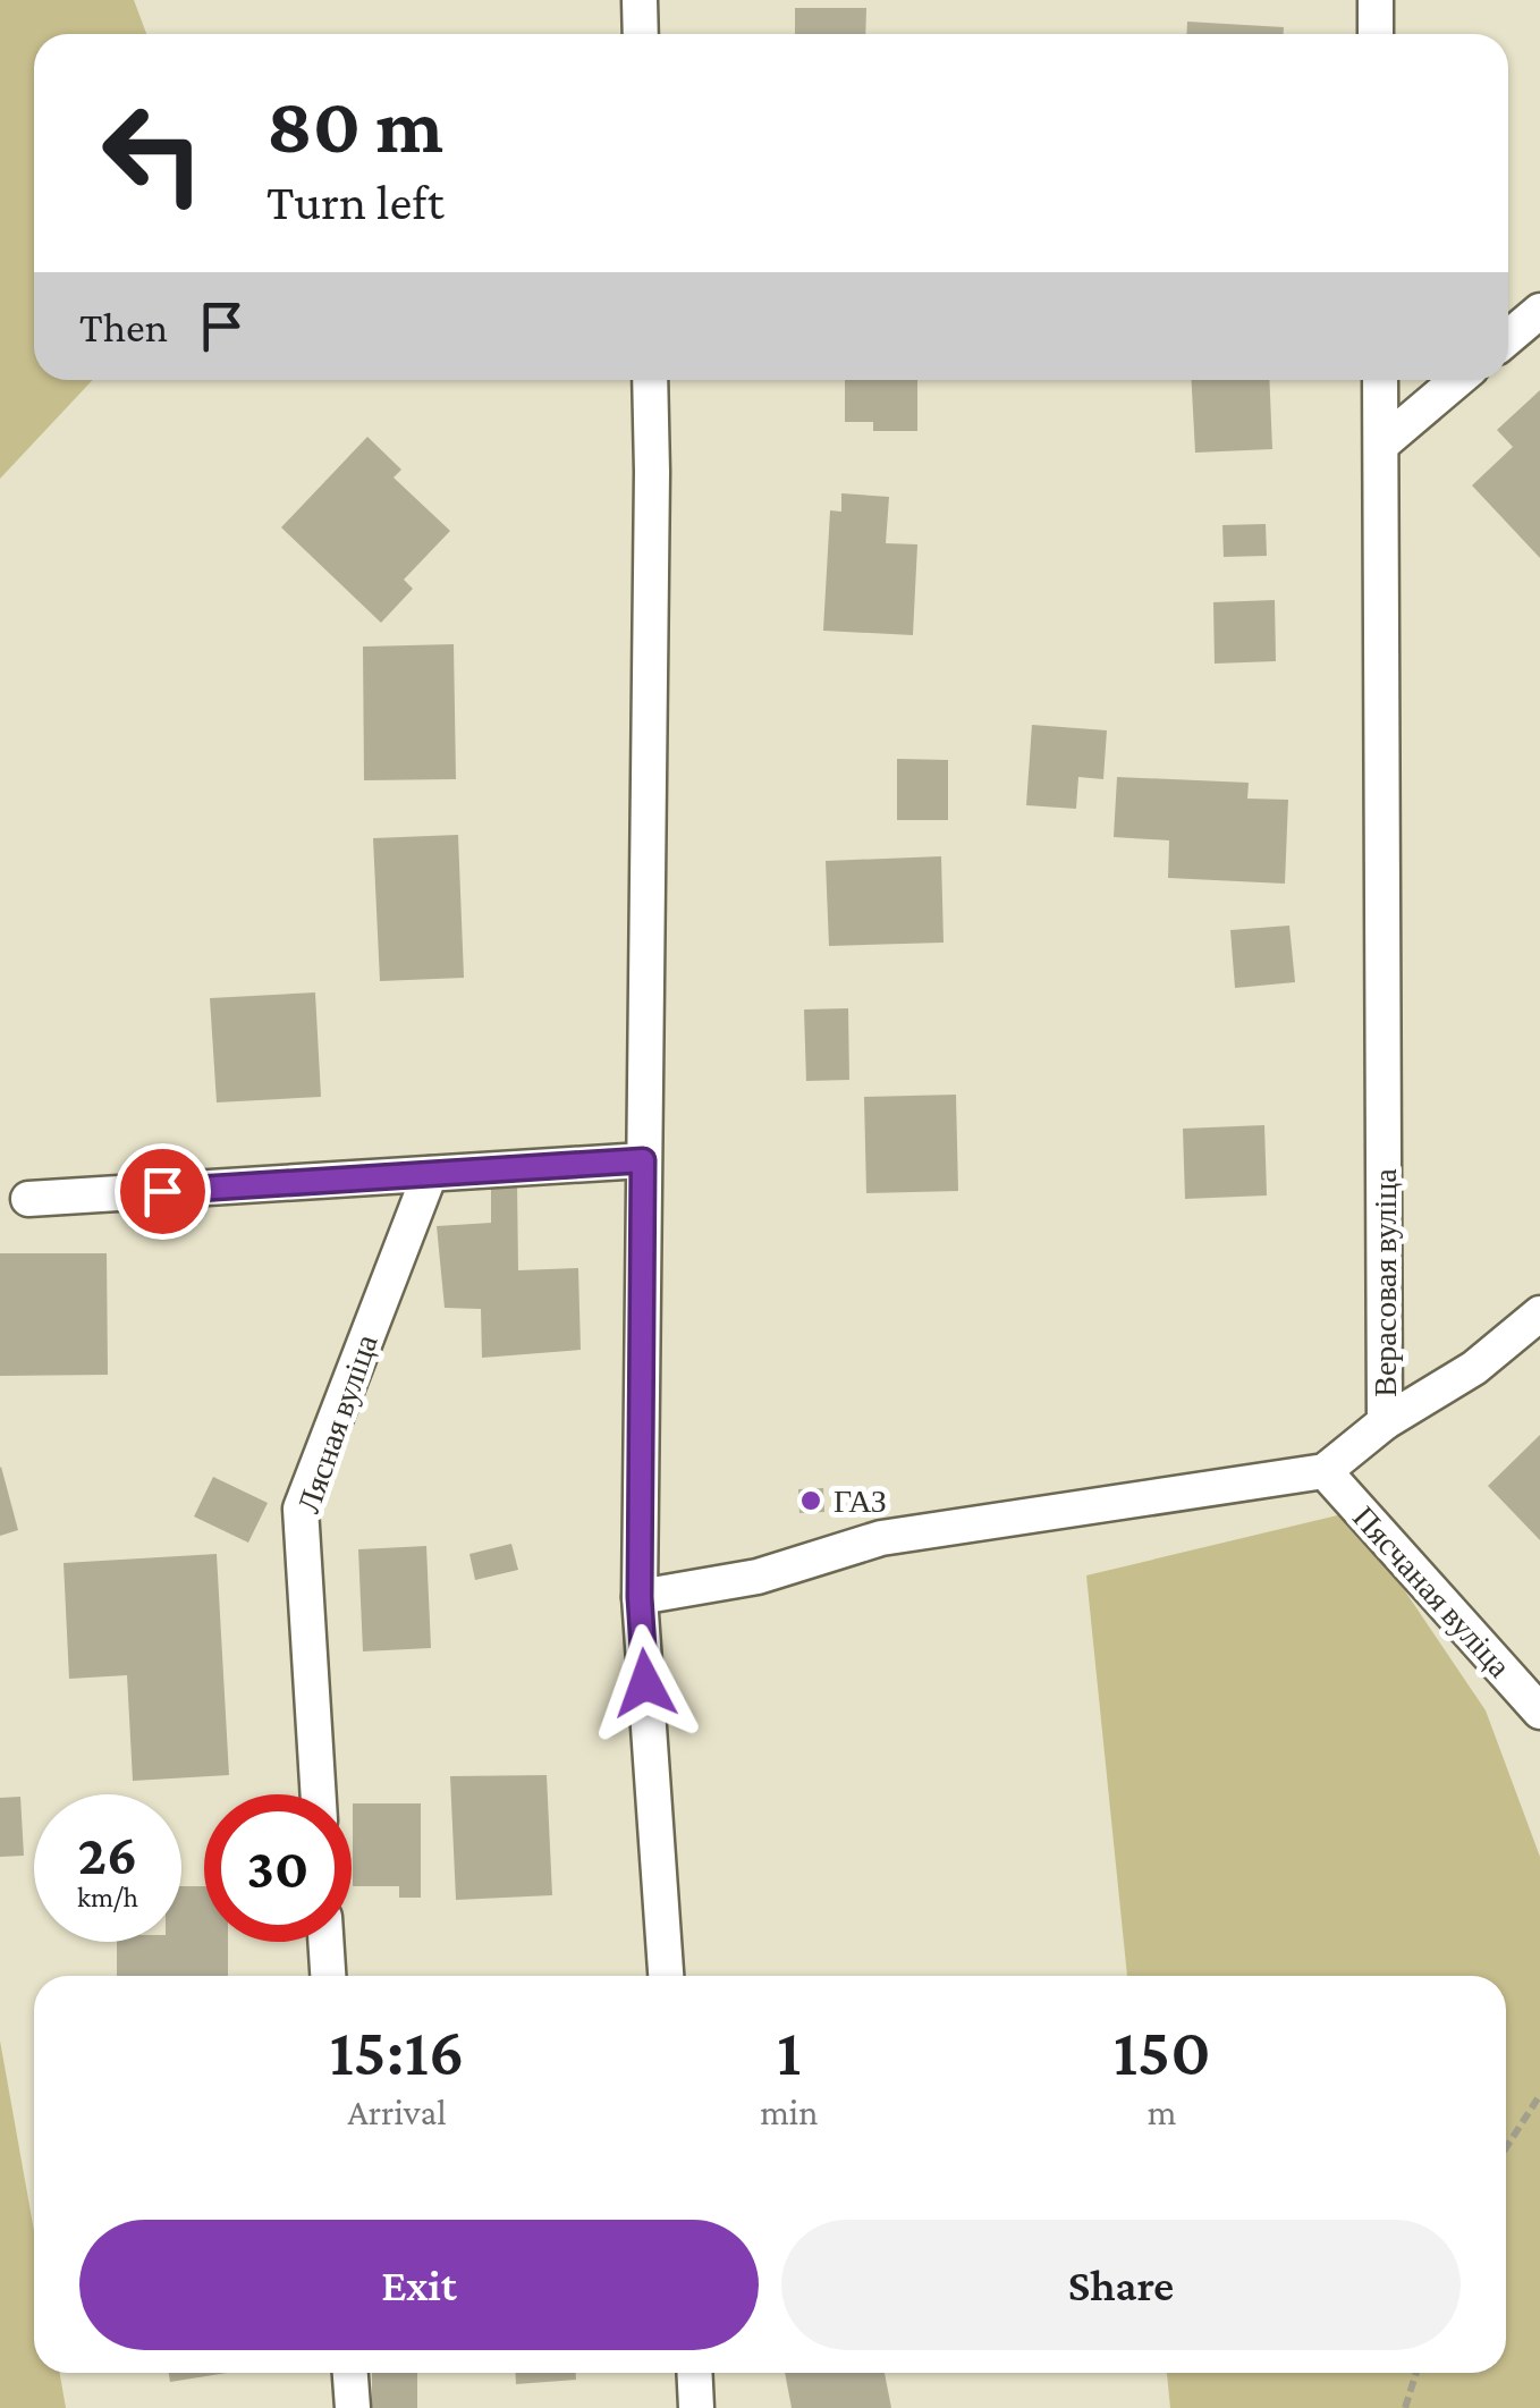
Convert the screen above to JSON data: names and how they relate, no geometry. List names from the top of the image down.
{
  "streets": {
    "street": ["Верасовая вуліца", "Лясная вуліца", "Пясчаная вуліца"]
  },
  "crossings": [
    ["Верасовая вуліца", "Пясчаная вуліца"]
  ],
  "places": ["ГАЗ"],
  "page": {
    "turn": ["80 m", "Turn left"],
    "then": "Then",
    "speed": "26 km/h",
    "limit": "30",
    "eta": [
      "15:16",
      "Arrival",
      "1",
      "min",
      "150",
      "m"
    ],
    "buttons": ["Exit", "Share"]
  }
}
